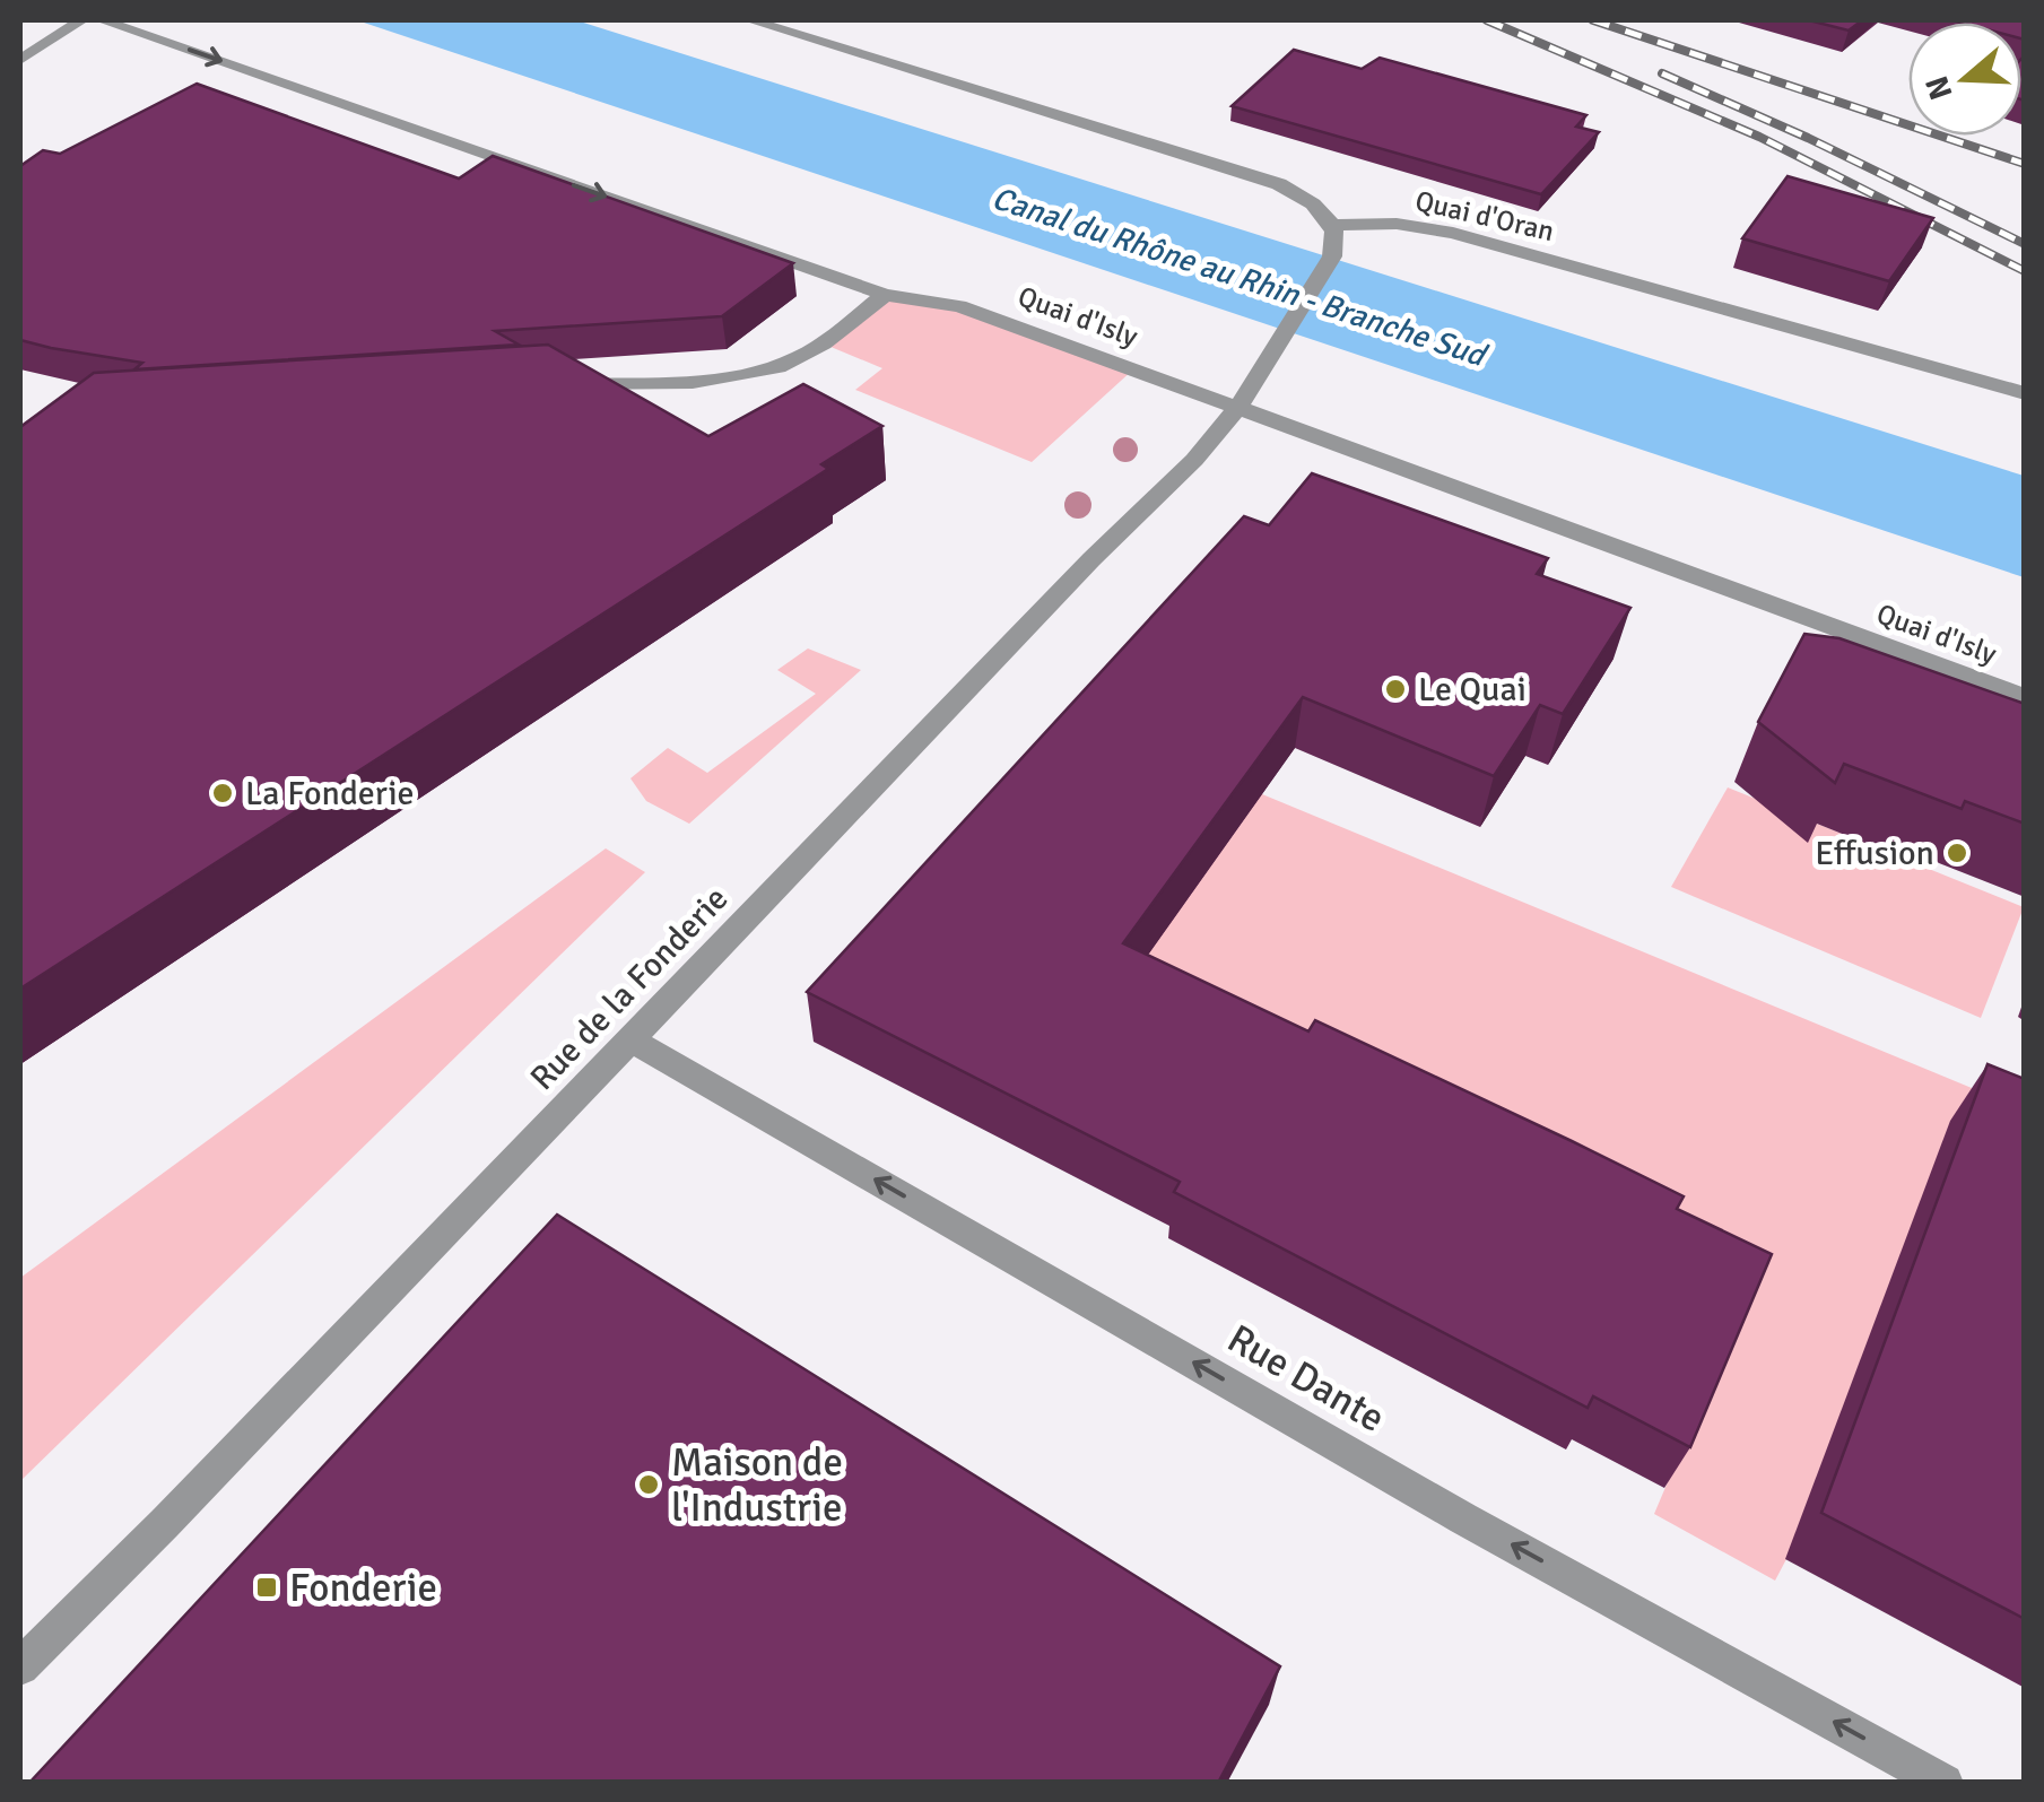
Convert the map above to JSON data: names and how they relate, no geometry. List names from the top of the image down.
{
  "streets": {
    "street": [
      "Quai d'Oran",
      "Quai d'Isly",
      "Rue de la Fonderie",
      "Rue Dante"
    ]
  },
  "crossings": [
    ["Quai d'Oran", "Rue de la Fonderie"],
    ["Quai d'Isly", "Rue de la Fonderie"],
    ["Rue de la Fonderie", "Rue Dante"]
  ],
  "one_way": ["Quai d'Isly", "Rue Dante"],
  "water": ["Canal du Rhône au Rhin - Branche Sud"],
  "places": {
    "other": [
      "Le Quai",
      "La Fonderie",
      "Effusion",
      "Maison de l'Industrie"
    ],
    "transit": ["Fonderie"]
  },
  "north": "left"
}
